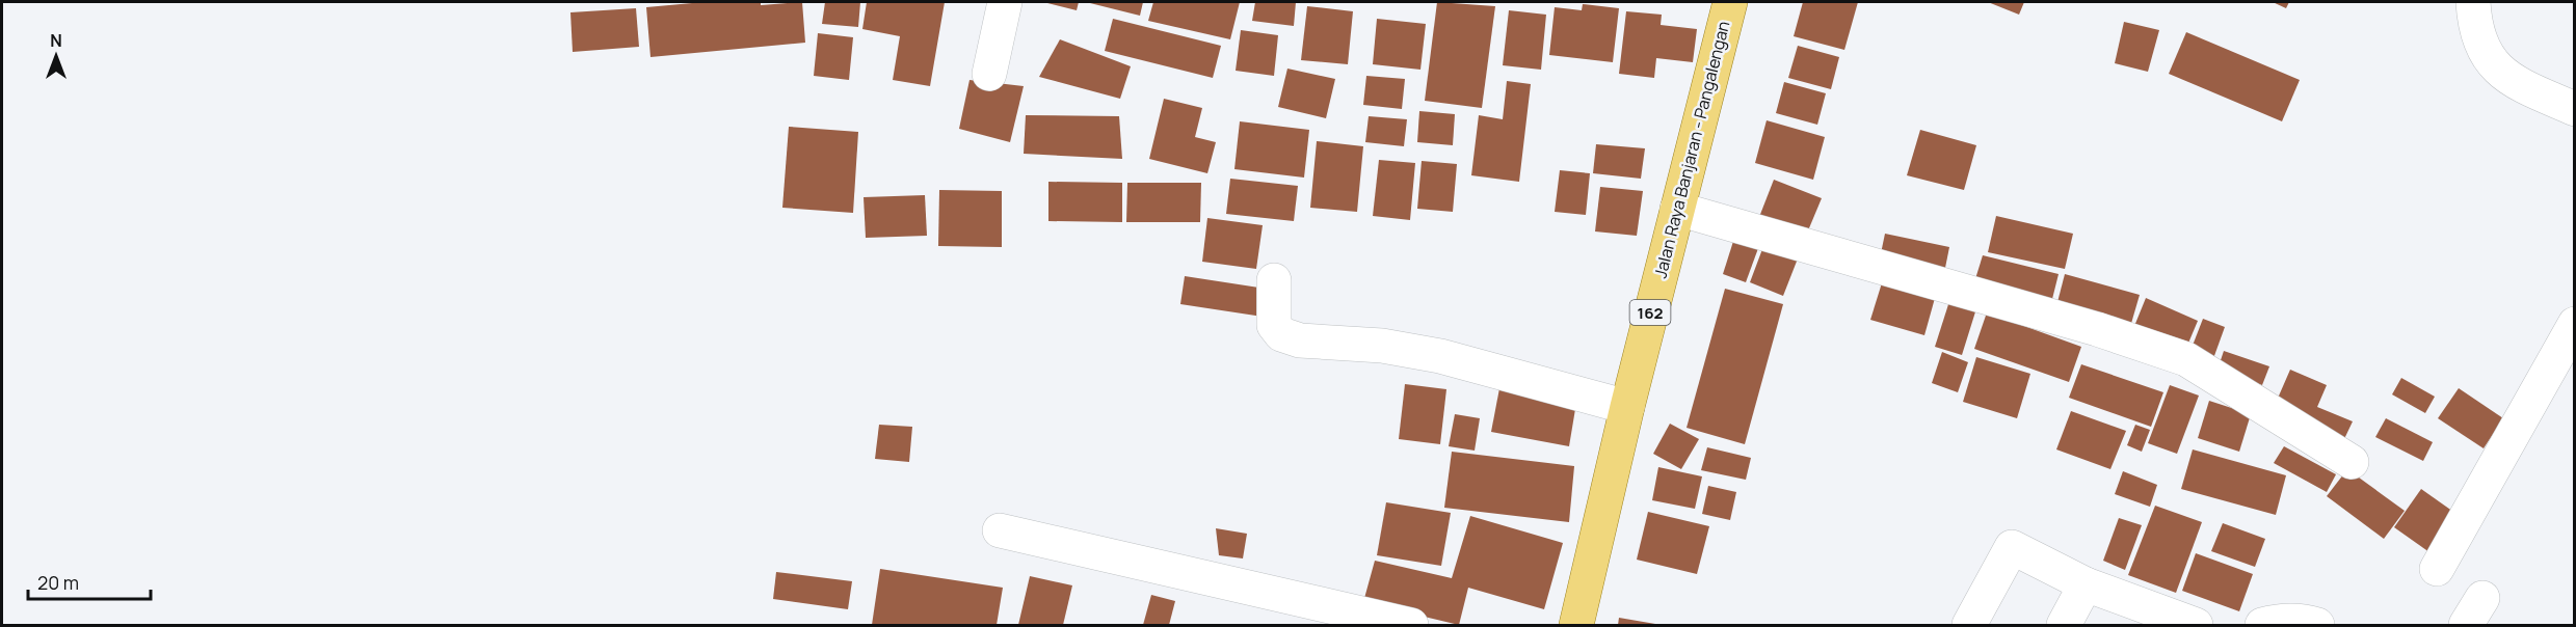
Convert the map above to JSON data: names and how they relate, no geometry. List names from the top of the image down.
{
  "streets": {
    "main road": ["Jalan Raya Banjaran - Pangalengan", "162"]
  },
  "scale_bar": "20 m",
  "north": "top"
}
